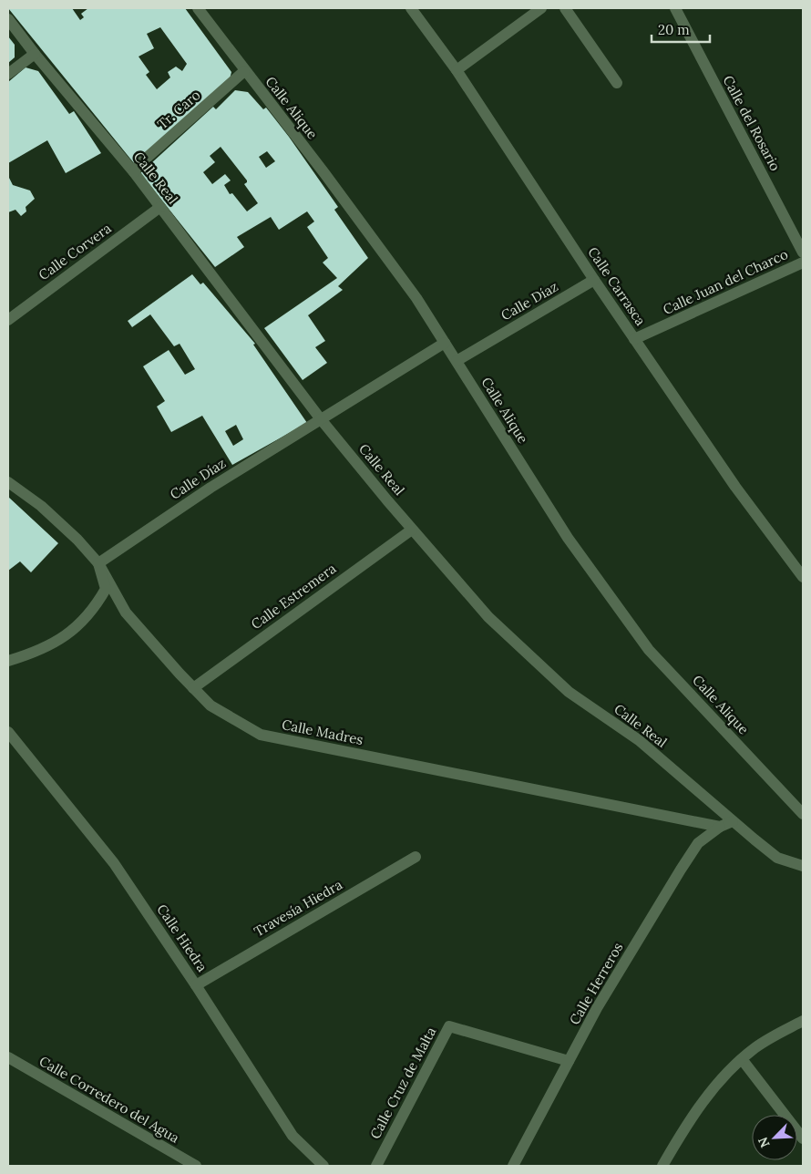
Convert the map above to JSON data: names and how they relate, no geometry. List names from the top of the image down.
{
  "streets": {
    "street": [
      "Calle Alique",
      "Tr. Caro",
      "Calle del Rosario",
      "Calle Real",
      "Calle Corvera",
      "Calle Juan del Charco",
      "Calle Carrasca",
      "Calle Díaz",
      "Calle Estremera",
      "Calle Madres",
      "Travesía Hiedra",
      "Calle Hiedra",
      "Calle Herreros",
      "Calle Cruz de Malta",
      "Calle Corredero del Agua"
    ]
  },
  "crossings": [
    ["Calle Alique", "Tr. Caro"],
    ["Calle Alique", "Calle Díaz"],
    ["Tr. Caro", "Calle Real"],
    ["Calle Real", "Calle Corvera"],
    ["Calle Real", "Calle Díaz"],
    ["Calle Real", "Calle Estremera"],
    ["Calle Juan del Charco", "Calle Carrasca"],
    ["Calle Carrasca", "Calle Díaz"],
    ["Calle Díaz", "Calle Madres"],
    ["Calle Estremera", "Calle Madres"],
    ["Calle Madres", "Calle Herreros"],
    ["Travesía Hiedra", "Calle Hiedra"],
    ["Calle Herreros", "Calle Cruz de Malta"]
  ],
  "scale_bar": "20 m",
  "north": "bottom left"
}
